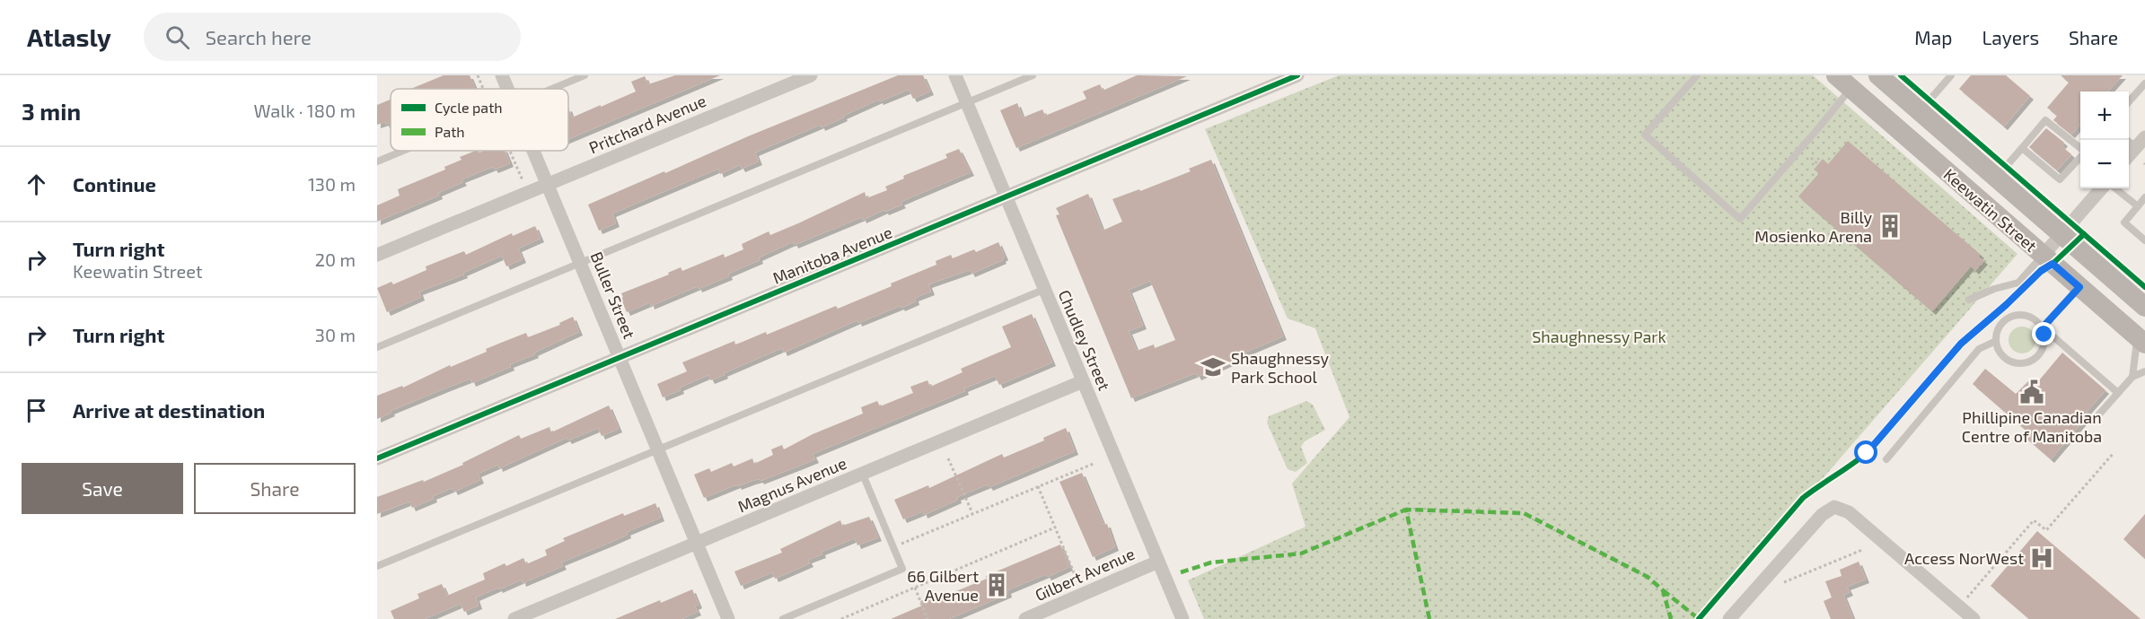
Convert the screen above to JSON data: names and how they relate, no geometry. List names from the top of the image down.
{
  "streets": {
    "main road": ["Keewatin Street"],
    "street": [
      "Pritchard Avenue",
      "Manitoba Avenue",
      "Buller Street",
      "Chudley Street",
      "Magnus Avenue",
      "Gilbert Avenue"
    ]
  },
  "crossings": [
    ["Pritchard Avenue", "Buller Street"],
    ["Manitoba Avenue", "Buller Street"],
    ["Manitoba Avenue", "Chudley Street"],
    ["Buller Street", "Magnus Avenue"],
    ["Chudley Street", "Magnus Avenue"],
    ["Chudley Street", "Gilbert Avenue"]
  ],
  "parks": ["Shaughnessy Park"],
  "places": {
    "building": ["Billy Mosienko Arena", "66 Gilbert Avenue"],
    "school or university": ["Shaughnessy Park School"],
    "public building": ["Phillipine Canadian Centre of Manitoba"],
    "hospital": ["Access NorWest"]
  },
  "legend": ["Cycle path", "Path"],
  "page": {
    "header": "Atlasly",
    "search": "Search here",
    "nav": ["Map", "Layers", "Share"],
    "heading": ["3 min", "Walk · 180 m"],
    "map_buttons": ["+", "−"],
    "list": [
      ["Continue", "130 m"],
      ["Turn right", "Keewatin Street", "20 m"],
      ["Turn right", "30 m"],
      "Arrive at destination"
    ],
    "buttons": ["Save", "Share"]
  }
}
